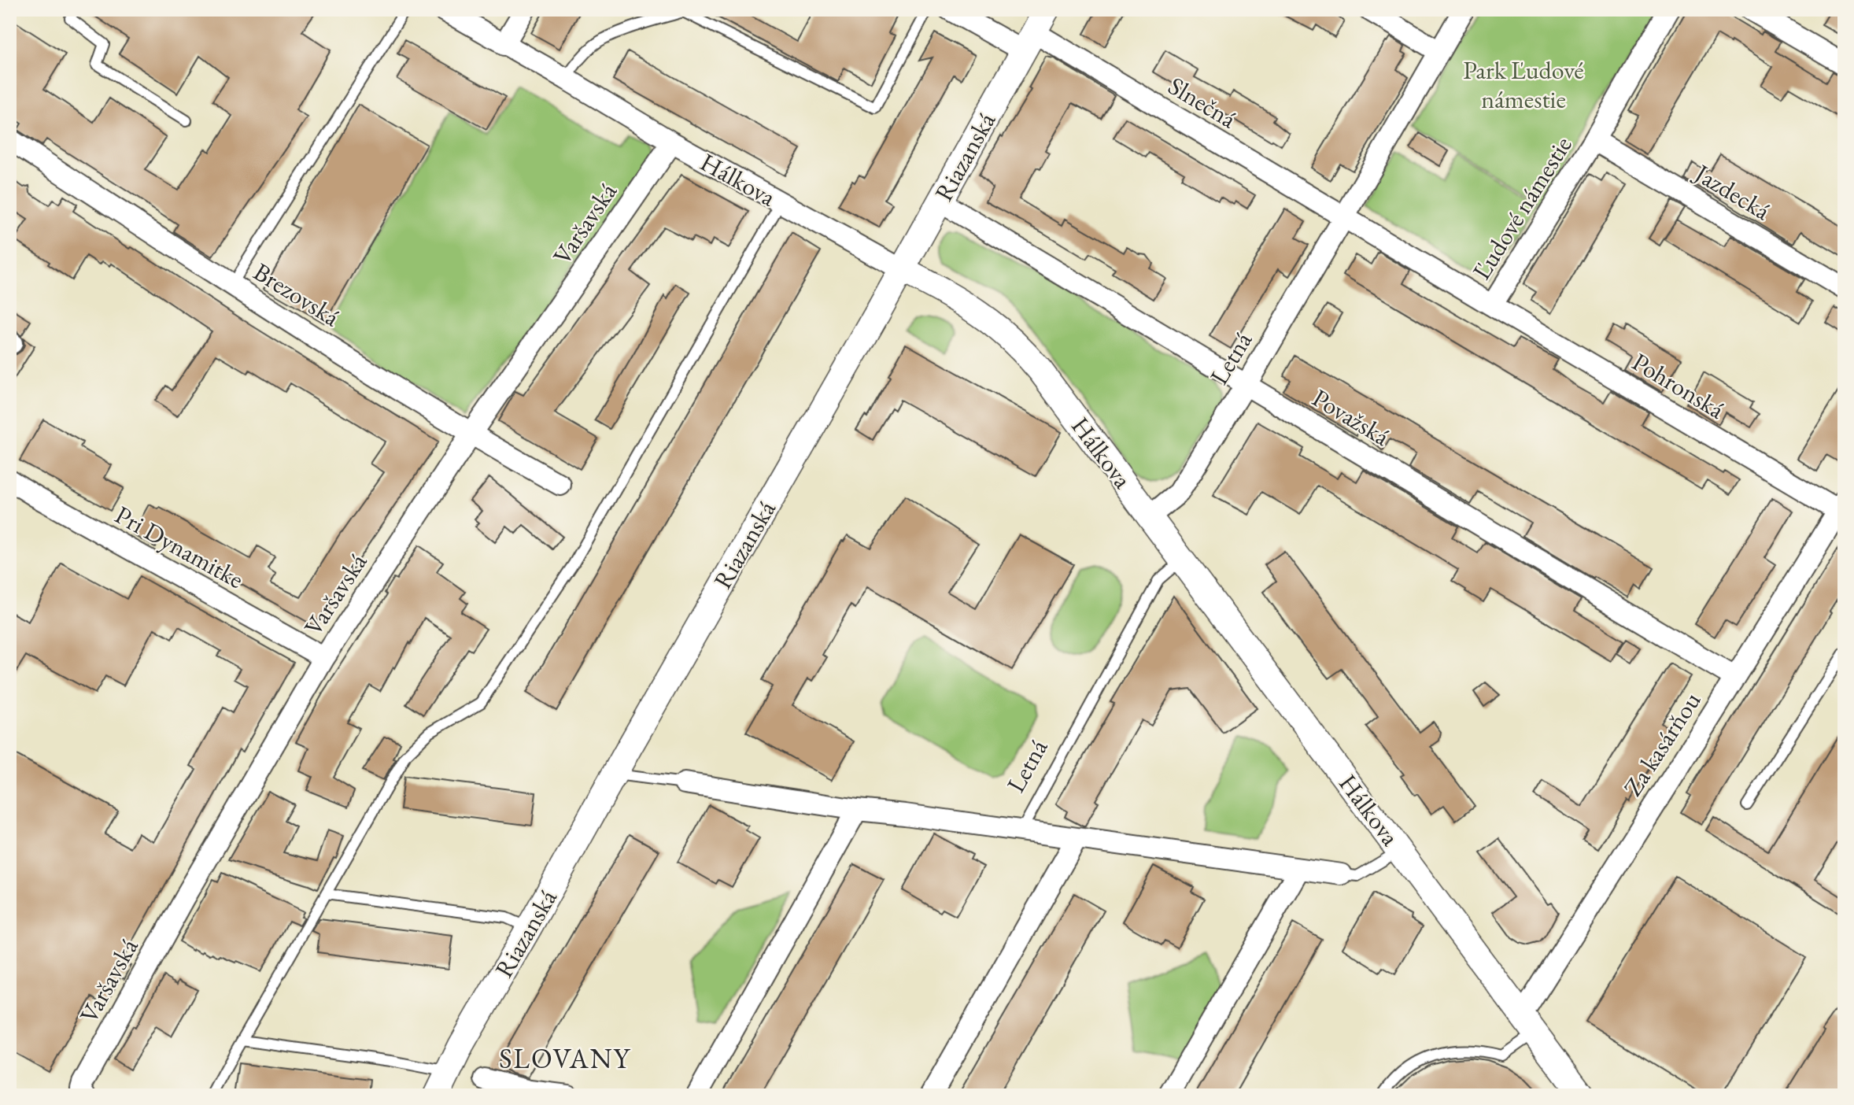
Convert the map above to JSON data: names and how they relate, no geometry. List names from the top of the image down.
{
  "streets": {
    "street": [
      "Slnečná",
      "Riazanská",
      "Hálkova",
      "Jazdecká",
      "Ľudové námestie",
      "Varšavská",
      "Brezovská",
      "Letná",
      "Pohronská",
      "Považská",
      "Pri Dynamitke",
      "Za kasárňou"
    ]
  },
  "crossings": [
    ["Slnečná", "Riazanská"],
    ["Slnečná", "Ľudové námestie"],
    ["Slnečná", "Letná"],
    ["Riazanská", "Hálkova"],
    ["Riazanská", "Považská"],
    ["Hálkova", "Varšavská"],
    ["Hálkova", "Letná"],
    ["Hálkova", "Za kasárňou"],
    ["Jazdecká", "Ľudové námestie"],
    ["Ľudové námestie", "Letná"],
    ["Ľudové námestie", "Pohronská"],
    ["Varšavská", "Brezovská"],
    ["Varšavská", "Pri Dynamitke"],
    ["Letná", "Považská"],
    ["Pohronská", "Za kasárňou"],
    ["Považská", "Za kasárňou"]
  ],
  "districts": ["SLOVANY"],
  "parks": ["Park Ľudové námestie"]
}
